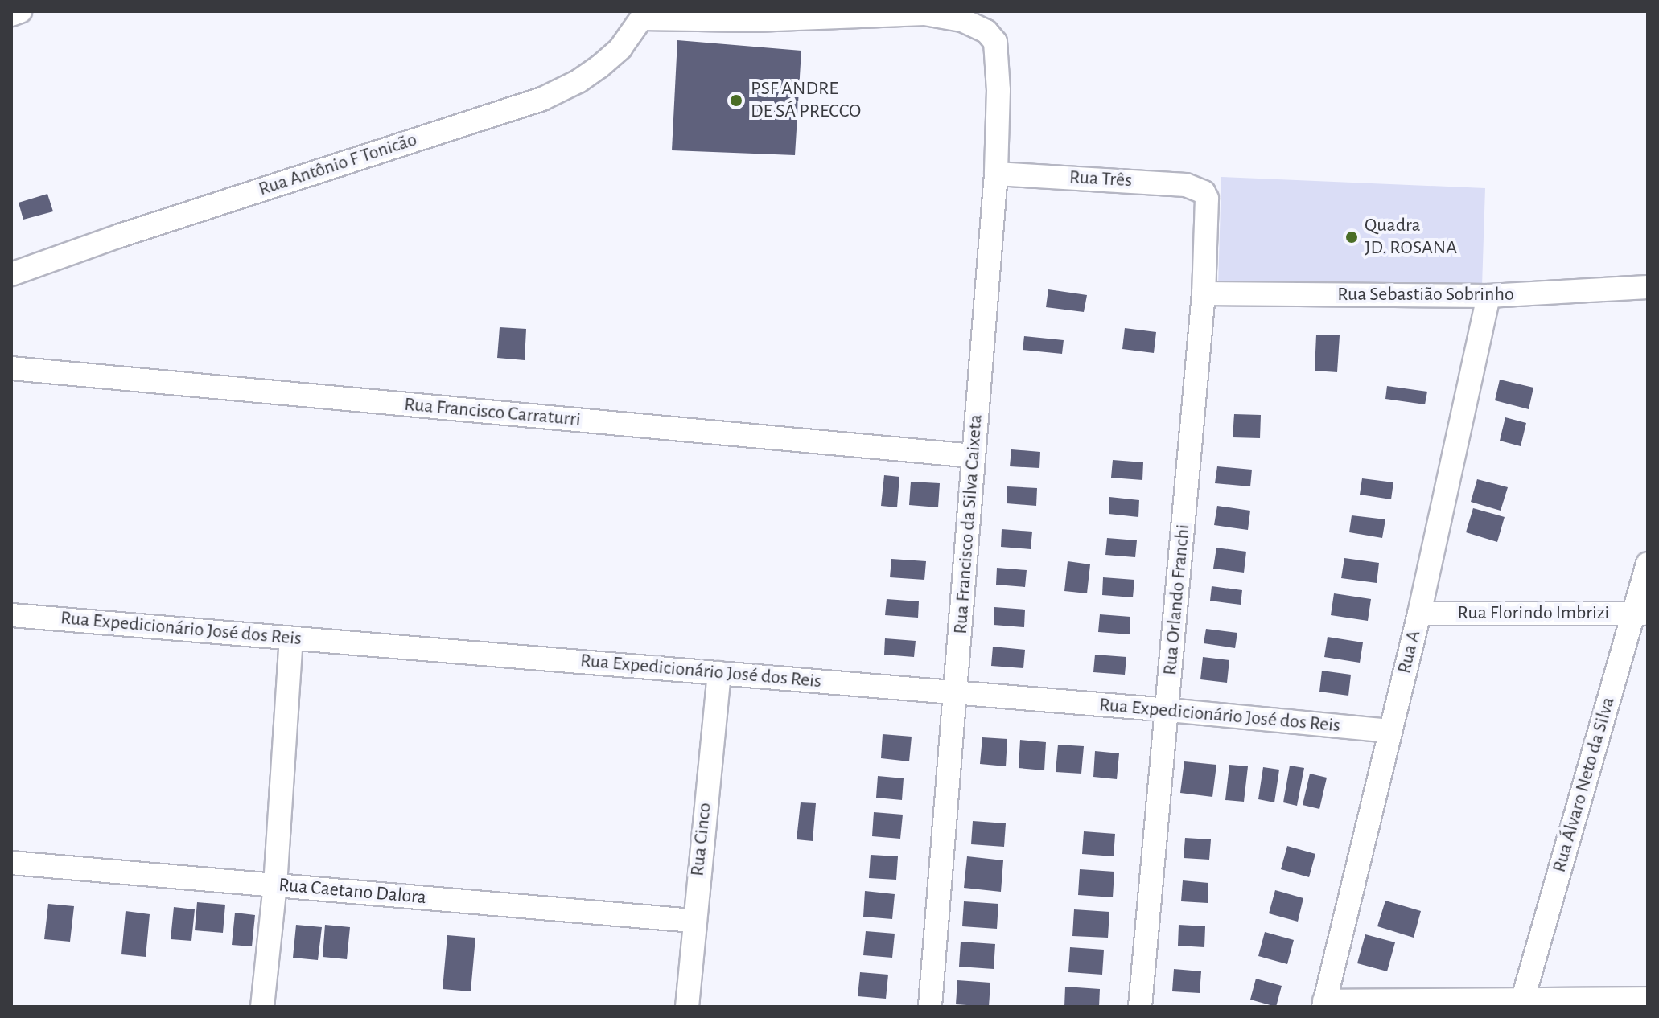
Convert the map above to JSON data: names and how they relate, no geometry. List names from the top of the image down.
{
  "streets": {
    "street": [
      "Rua Antônio F Tonicão",
      "Rua Três",
      "Rua Sebastião Sobrinho",
      "Rua Francisco Carraturri",
      "Rua Francisco da Silva Caixeta",
      "Rua Orlando Franchi",
      "Rua Florindo Imbrizi",
      "Rua Expedicionário José dos Reis",
      "Rua A",
      "Rua Álvaro Neto da Silva",
      "Rua Cinco",
      "Rua Caetano Dalora"
    ]
  },
  "crossings": [
    ["Rua Antônio F Tonicão", "Rua Francisco da Silva Caixeta"],
    ["Rua Três", "Rua Francisco da Silva Caixeta"],
    ["Rua Três", "Rua Orlando Franchi"],
    ["Rua Sebastião Sobrinho", "Rua Orlando Franchi"],
    ["Rua Sebastião Sobrinho", "Rua A"],
    ["Rua Francisco Carraturri", "Rua Francisco da Silva Caixeta"],
    ["Rua Francisco da Silva Caixeta", "Rua Expedicionário José dos Reis"],
    ["Rua Orlando Franchi", "Rua Expedicionário José dos Reis"],
    ["Rua Florindo Imbrizi", "Rua A"],
    ["Rua Florindo Imbrizi", "Rua Álvaro Neto da Silva"],
    ["Rua Expedicionário José dos Reis", "Rua A"],
    ["Rua Expedicionário José dos Reis", "Rua Cinco"],
    ["Rua Cinco", "Rua Caetano Dalora"]
  ],
  "places": ["PSF ANDRE DE SÁ PRECCO", "Quadra JD. ROSANA"]
}
